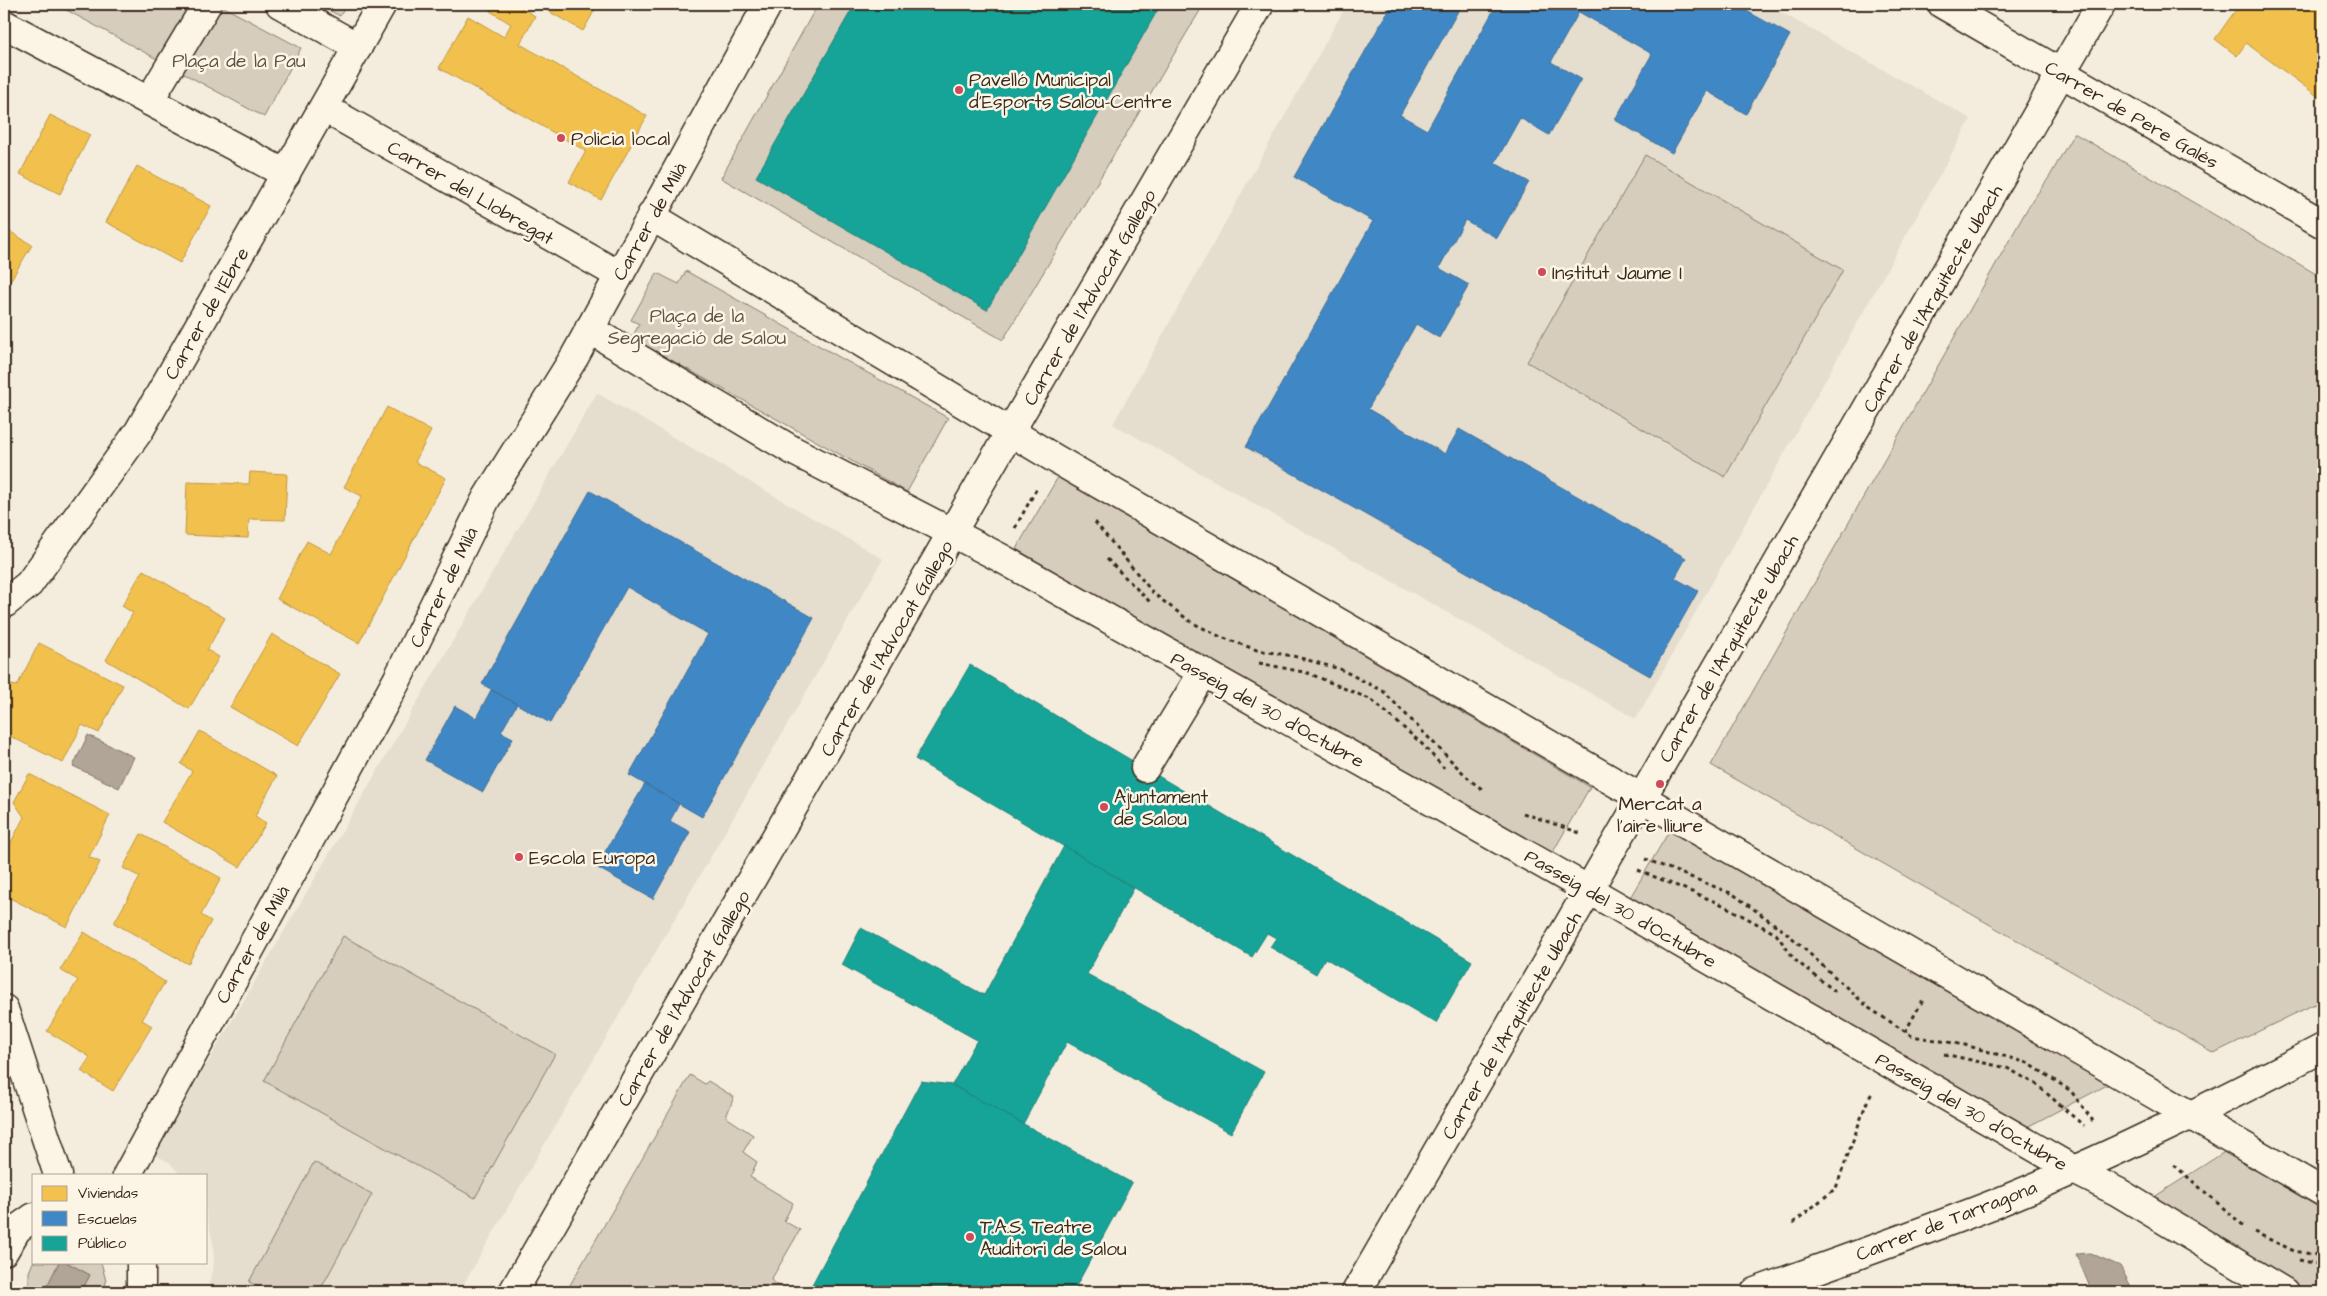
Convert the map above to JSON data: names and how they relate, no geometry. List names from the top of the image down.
{
  "streets": {
    "street": [
      "Carrer de Pere Galés",
      "Carrer del Llobregat",
      "Carrer de Milà",
      "Carrer de l'Advocat Gallego",
      "Carrer de l'Arquitecte Ubach",
      "Carrer de l'Ebre",
      "Passeig del 30 d'Octubre",
      "Carrer de Tarragona"
    ]
  },
  "crossings": [
    ["Carrer de Pere Galés", "Carrer de l'Arquitecte Ubach"],
    ["Carrer del Llobregat", "Carrer de Milà"],
    ["Carrer del Llobregat", "Carrer de l'Ebre"],
    ["Carrer de l'Advocat Gallego", "Passeig del 30 d'Octubre"],
    ["Carrer de l'Arquitecte Ubach", "Passeig del 30 d'Octubre"],
    ["Passeig del 30 d'Octubre", "Carrer de Tarragona"]
  ],
  "parks": ["Plaça de la Pau", "Plaça de la Segregació de Salou"],
  "places": [
    "Pavelló Municipal d'Esports Salou-Centre",
    "Policia local",
    "Institut Jaume I",
    "Mercat a l'aire lliure",
    "Ajuntament de Salou",
    "Escola Europa",
    "T.A.S. Teatre Auditori de Salou"
  ],
  "legend": ["Viviendas", "Escuelas", "Público"]
}
